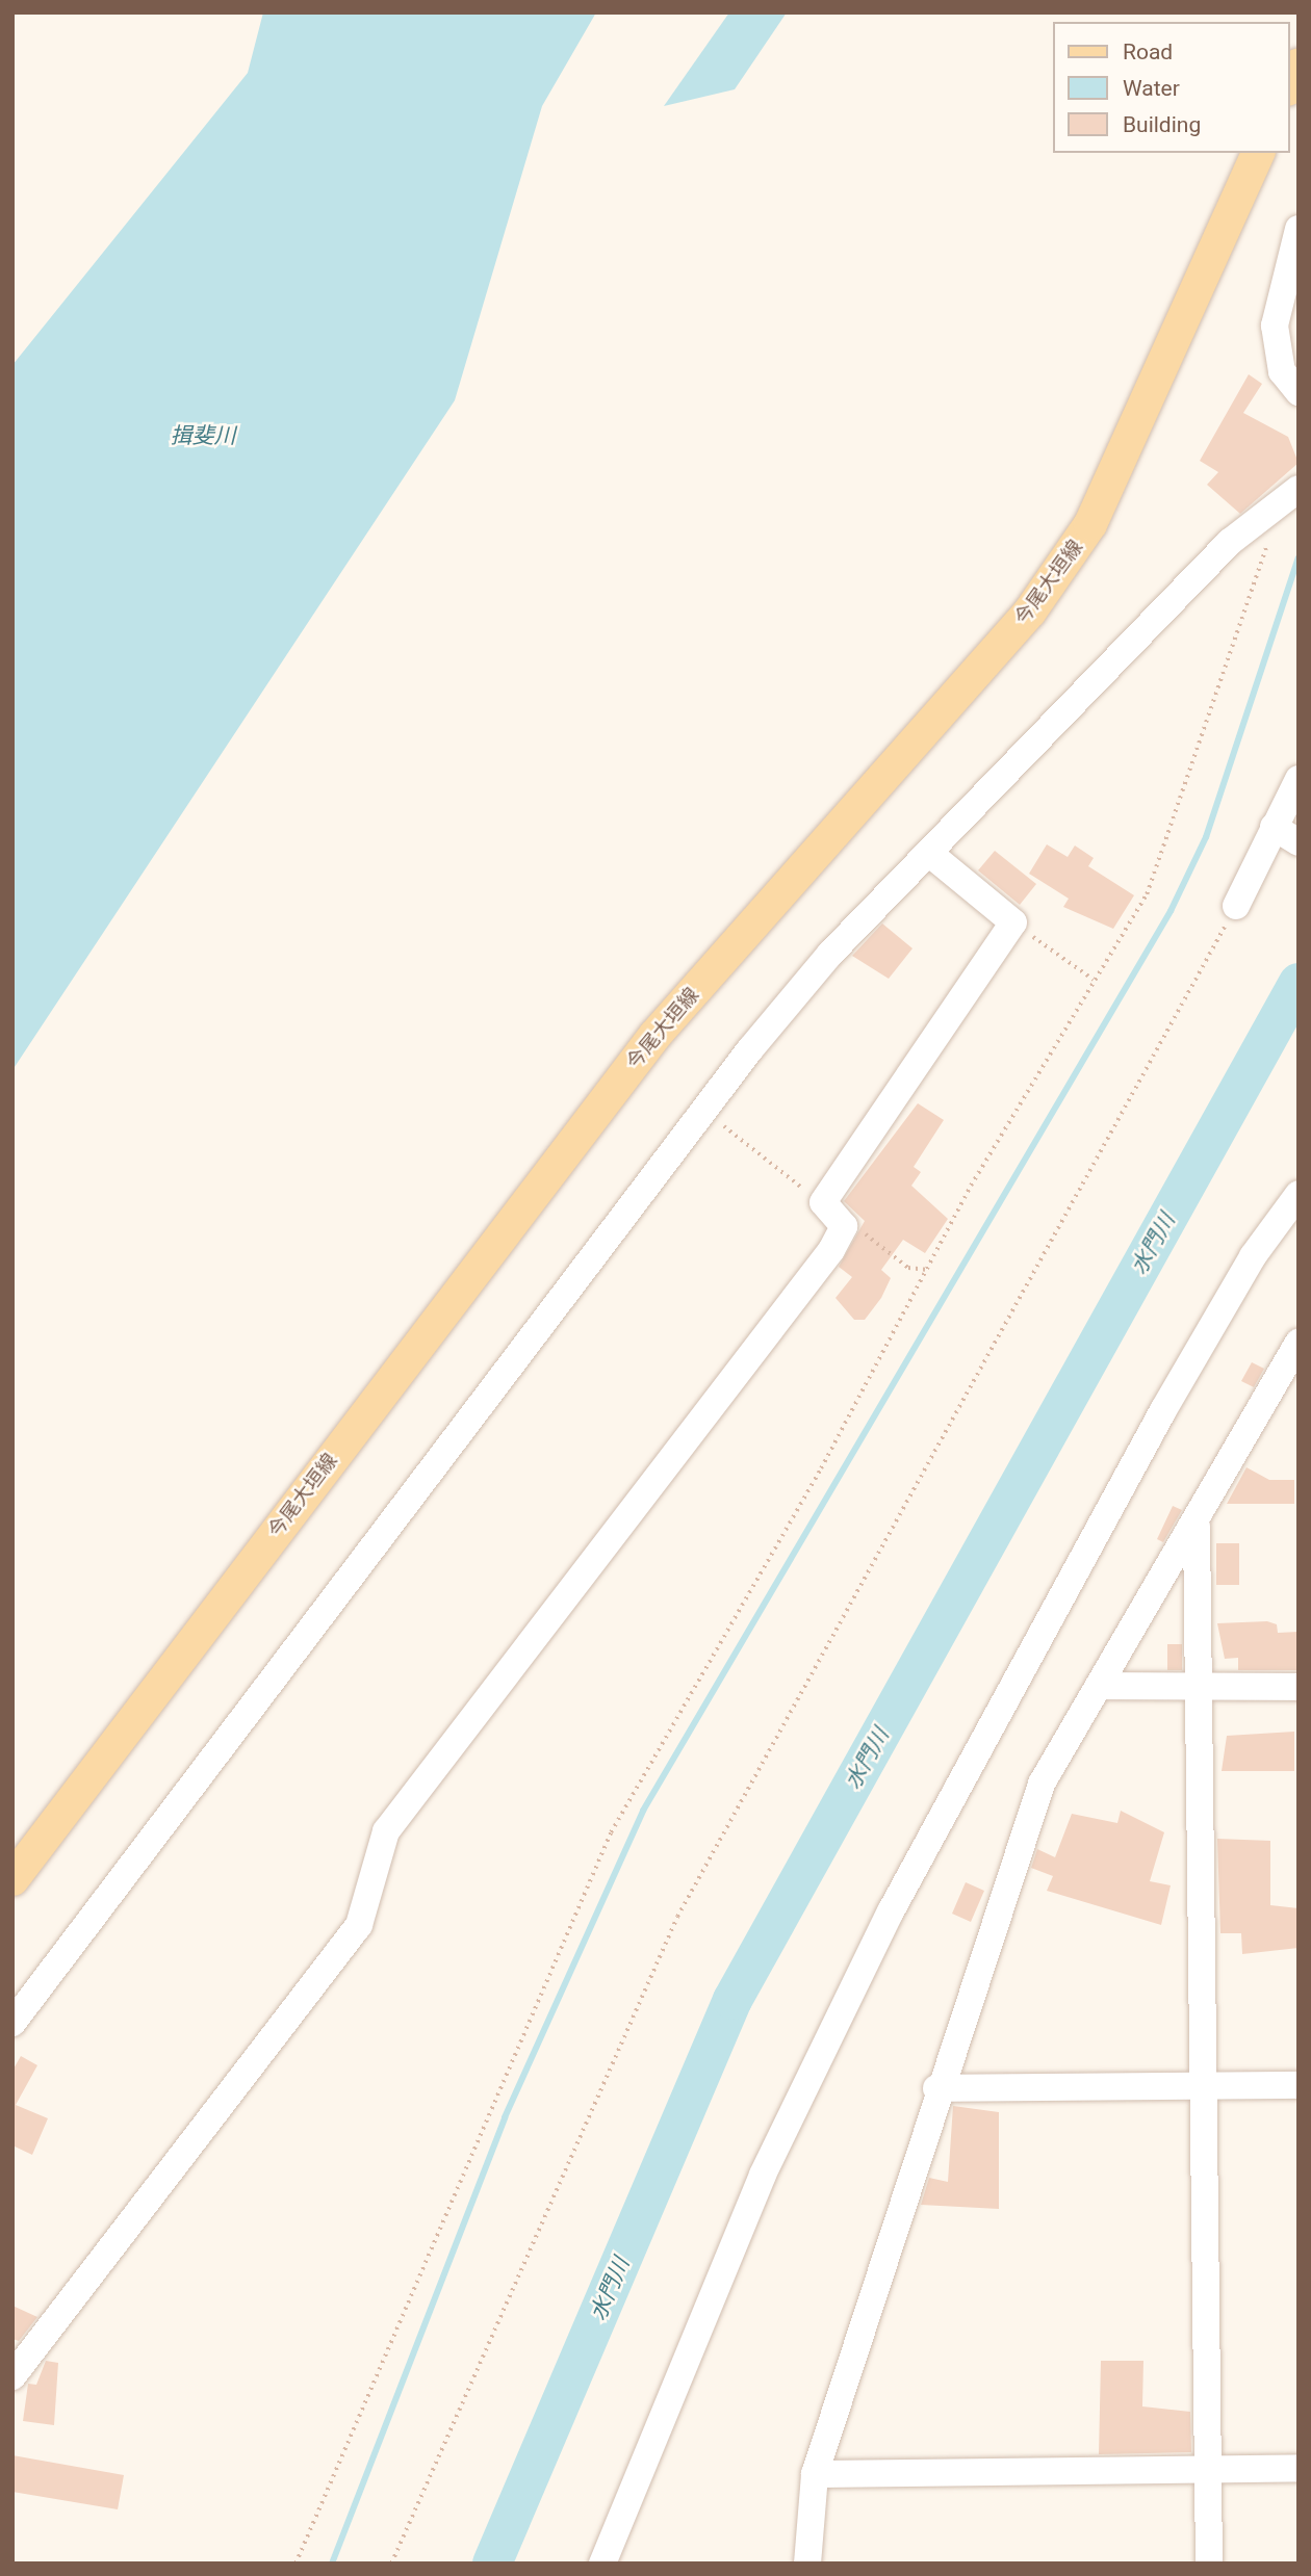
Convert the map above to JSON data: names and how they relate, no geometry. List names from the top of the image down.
{
  "streets": {
    "main road": ["今尾大垣線"]
  },
  "water": ["揖斐川", "水門川"],
  "legend": ["Road", "Water", "Building"]
}
